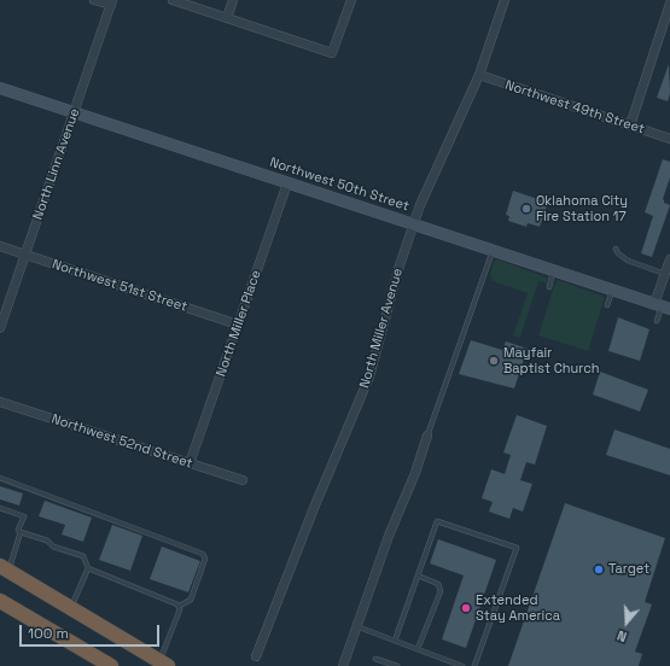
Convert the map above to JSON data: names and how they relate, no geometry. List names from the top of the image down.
{
  "streets": {
    "street": [
      "Northwest 49th Street",
      "North Linn Avenue",
      "Northwest 50th Street",
      "Northwest 51st Street",
      "North Miller Place",
      "North Miller Avenue",
      "Northwest 52nd Street"
    ]
  },
  "crossings": [
    ["Northwest 49th Street", "North Miller Avenue"],
    ["North Linn Avenue", "Northwest 50th Street"],
    ["North Linn Avenue", "Northwest 51st Street"],
    ["Northwest 50th Street", "North Miller Place"],
    ["Northwest 50th Street", "North Miller Avenue"],
    ["Northwest 51st Street", "North Miller Place"],
    ["North Miller Place", "Northwest 52nd Street"]
  ],
  "places": [
    "Oklahoma City Fire Station 17",
    "Mayfair Baptist Church",
    "Target",
    "Extended Stay America"
  ],
  "scale_bar": "100 m",
  "north": "bottom"
}
